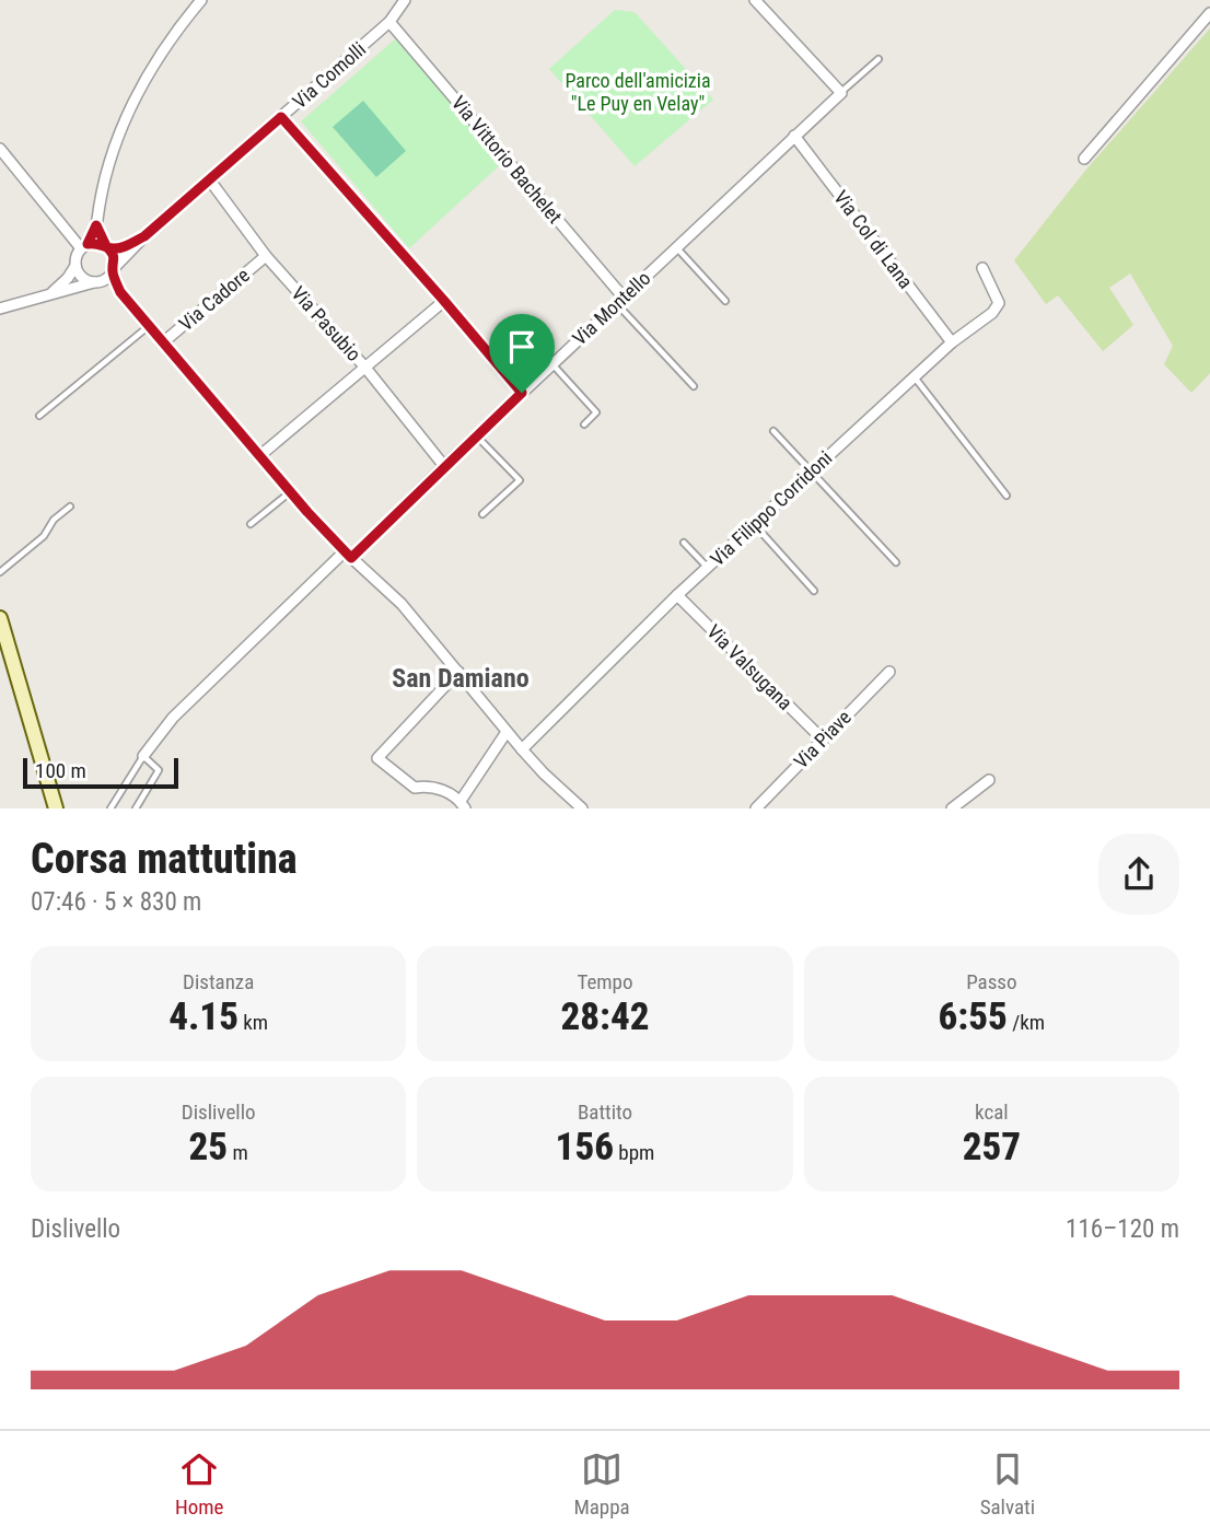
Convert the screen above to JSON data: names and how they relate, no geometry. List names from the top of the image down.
{
  "streets": {
    "street": [
      "Via Comolli",
      "Via Vittorio Bachelet",
      "Via Col di Lana",
      "Via Cadore",
      "Via Montello",
      "Via Pasubio",
      "Via Filippo Corridoni",
      "Via Valsugana",
      "Via Piave"
    ]
  },
  "crossings": [
    ["Via Comolli", "Via Vittorio Bachelet"],
    ["Via Comolli", "Via Pasubio"],
    ["Via Vittorio Bachelet", "Via Montello"],
    ["Via Col di Lana", "Via Montello"],
    ["Via Col di Lana", "Via Filippo Corridoni"],
    ["Via Cadore", "Via Pasubio"],
    ["Via Montello", "Via Pasubio"],
    ["Via Filippo Corridoni", "Via Valsugana"],
    ["Via Valsugana", "Via Piave"]
  ],
  "districts": ["San Damiano"],
  "parks": ["Parco dell'amicizia \"Le Puy en Velay\""],
  "scale_bar": "100 m",
  "page": {
    "scale": "100 m",
    "heading": ["Corsa mattutina", "07:46 · 5 × 830 m"],
    "stats": [
      ["Distanza", "4.15 km"],
      ["Tempo", "28:42"],
      ["Passo", "6:55 /km"],
      ["Dislivello", "25 m"],
      ["Battito", "156 bpm"],
      ["kcal", "257"]
    ],
    "chart": ["Dislivello", "116–120 m"],
    "tabs": ["Home", "Mappa", "Salvati"]
  }
}
